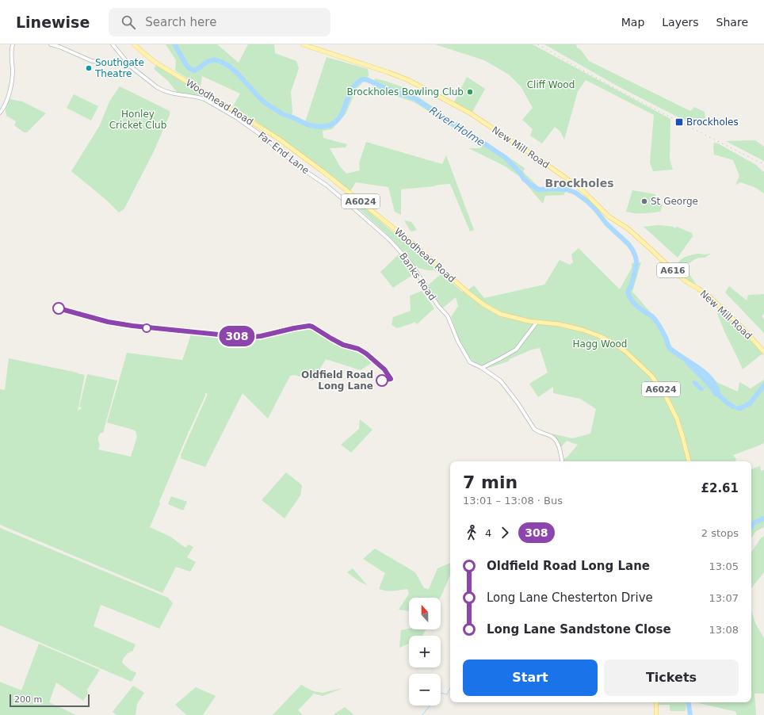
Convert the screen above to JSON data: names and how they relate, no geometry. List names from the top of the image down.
{
  "streets": {
    "main road": [
      "Woodhead Road",
      "New Mill Road",
      "A6024",
      "A616"
    ],
    "street": ["Far End Lane", "Banks Road"]
  },
  "crossings": [
    ["Far End Lane", "Banks Road"]
  ],
  "districts": ["Brockholes"],
  "water": ["River Holme"],
  "parks": ["Cliff Wood", "Honley Cricket Club", "Hagg Wood"],
  "places": {
    "other": [
      "Southgate Theatre",
      "Brockholes Bowling Club",
      "St George",
      "Oldfield Road Long Lane"
    ],
    "transit": ["Brockholes"]
  },
  "lines": ["bus line 308"],
  "scale_bar": "200 m",
  "north": "top",
  "page": {
    "header": "Linewise",
    "search": "Search here",
    "nav": ["Map", "Layers", "Share"],
    "on_map": "308",
    "heading": ["7 min", "13:01 – 13:08 · Bus", "£2.61"],
    "legs": ["4", "308", "2 stops"],
    "list": [
      {
        "name": "Oldfield Road Long Lane",
        "value": "13:05"
      },
      {
        "name": "Long Lane Chesterton Drive",
        "value": "13:07"
      },
      {
        "name": "Long Lane Sandstone Close",
        "value": "13:08"
      }
    ],
    "map_buttons": ["+", "−"],
    "buttons": ["Start", "Tickets"],
    "scale": "200 m"
  }
}
